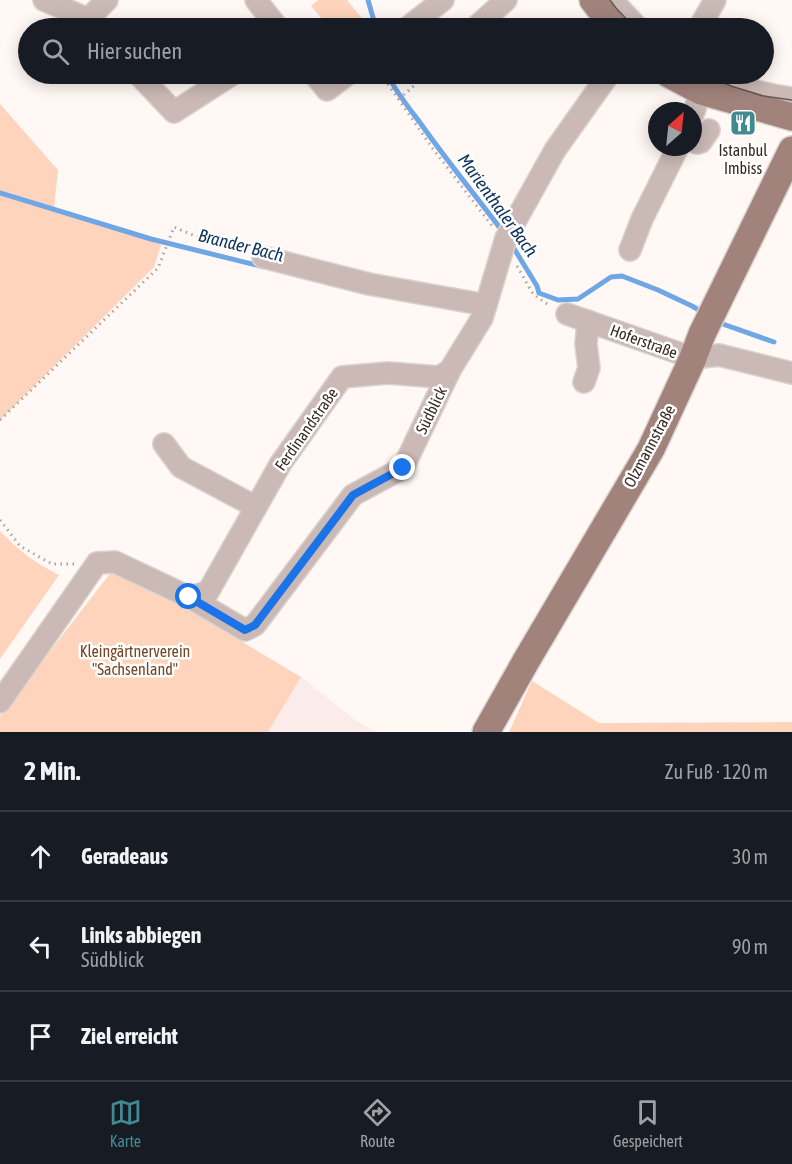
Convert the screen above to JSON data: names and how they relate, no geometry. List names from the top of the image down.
{
  "streets": {
    "main road": ["Olzmannstraße"],
    "street": ["Hoferstraße", "Südblick", "Ferdinandstraße"]
  },
  "crossings": [
    ["Hoferstraße", "Olzmannstraße"],
    ["Südblick", "Ferdinandstraße"]
  ],
  "water": ["Marienthaler Bach", "Brander Bach"],
  "parks": ["Kleingärtnerverein \"Sachsenland\""],
  "places": {
    "restaurant": ["Istanbul Imbiss"]
  },
  "north": "top right",
  "page": {
    "search": "Hier suchen",
    "heading": ["2 Min.", "Zu Fuß · 120 m"],
    "list": [
      ["Geradeaus", "30 m"],
      ["Links abbiegen", "Südblick", "90 m"],
      "Ziel erreicht"
    ],
    "nav": ["Karte", "Route", "Gespeichert"]
  }
}
